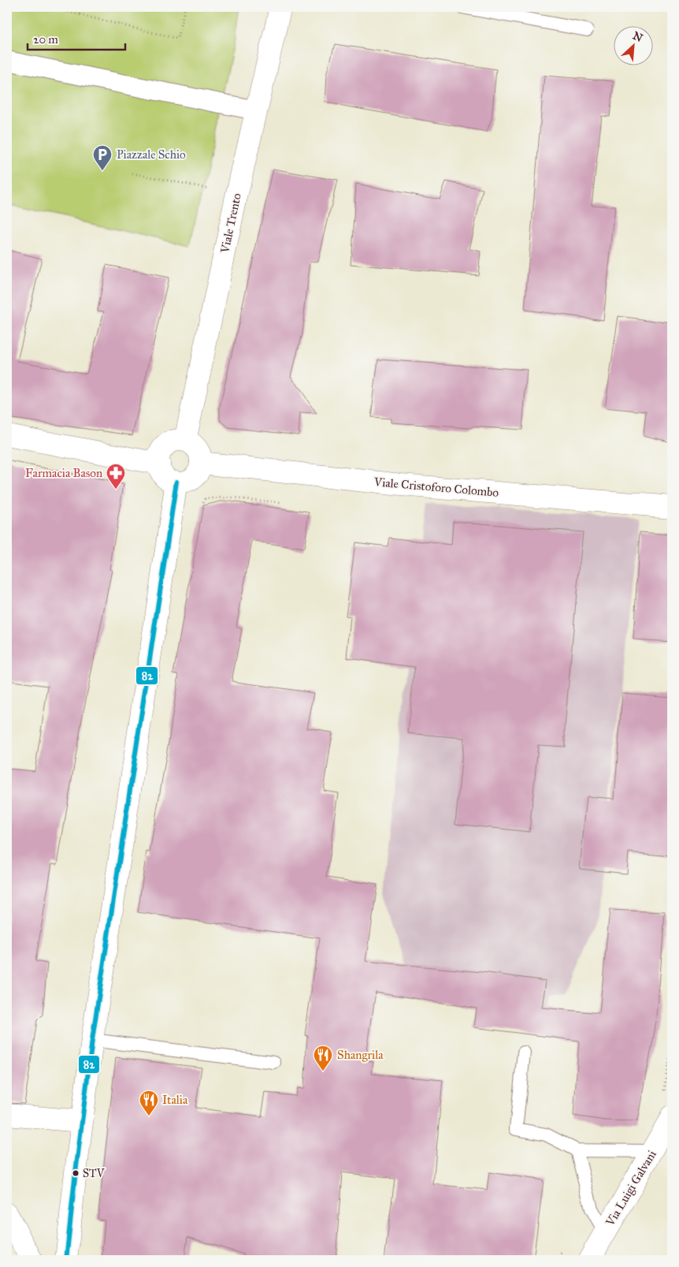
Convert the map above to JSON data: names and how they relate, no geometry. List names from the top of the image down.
{
  "streets": {
    "main road": ["Viale Trento", "Viale Cristoforo Colombo", "Via Luigi Galvani"]
  },
  "crossings": [
    ["Viale Trento", "Viale Cristoforo Colombo"]
  ],
  "places": {
    "parking": ["Piazzale Schio"],
    "pharmacy": ["Farmacia Bason"],
    "restaurant": ["Shangrila", "Italia"],
    "other": ["STV"]
  },
  "lines": ["transit line 82"],
  "scale_bar": "20 m",
  "north": "top right"
}
